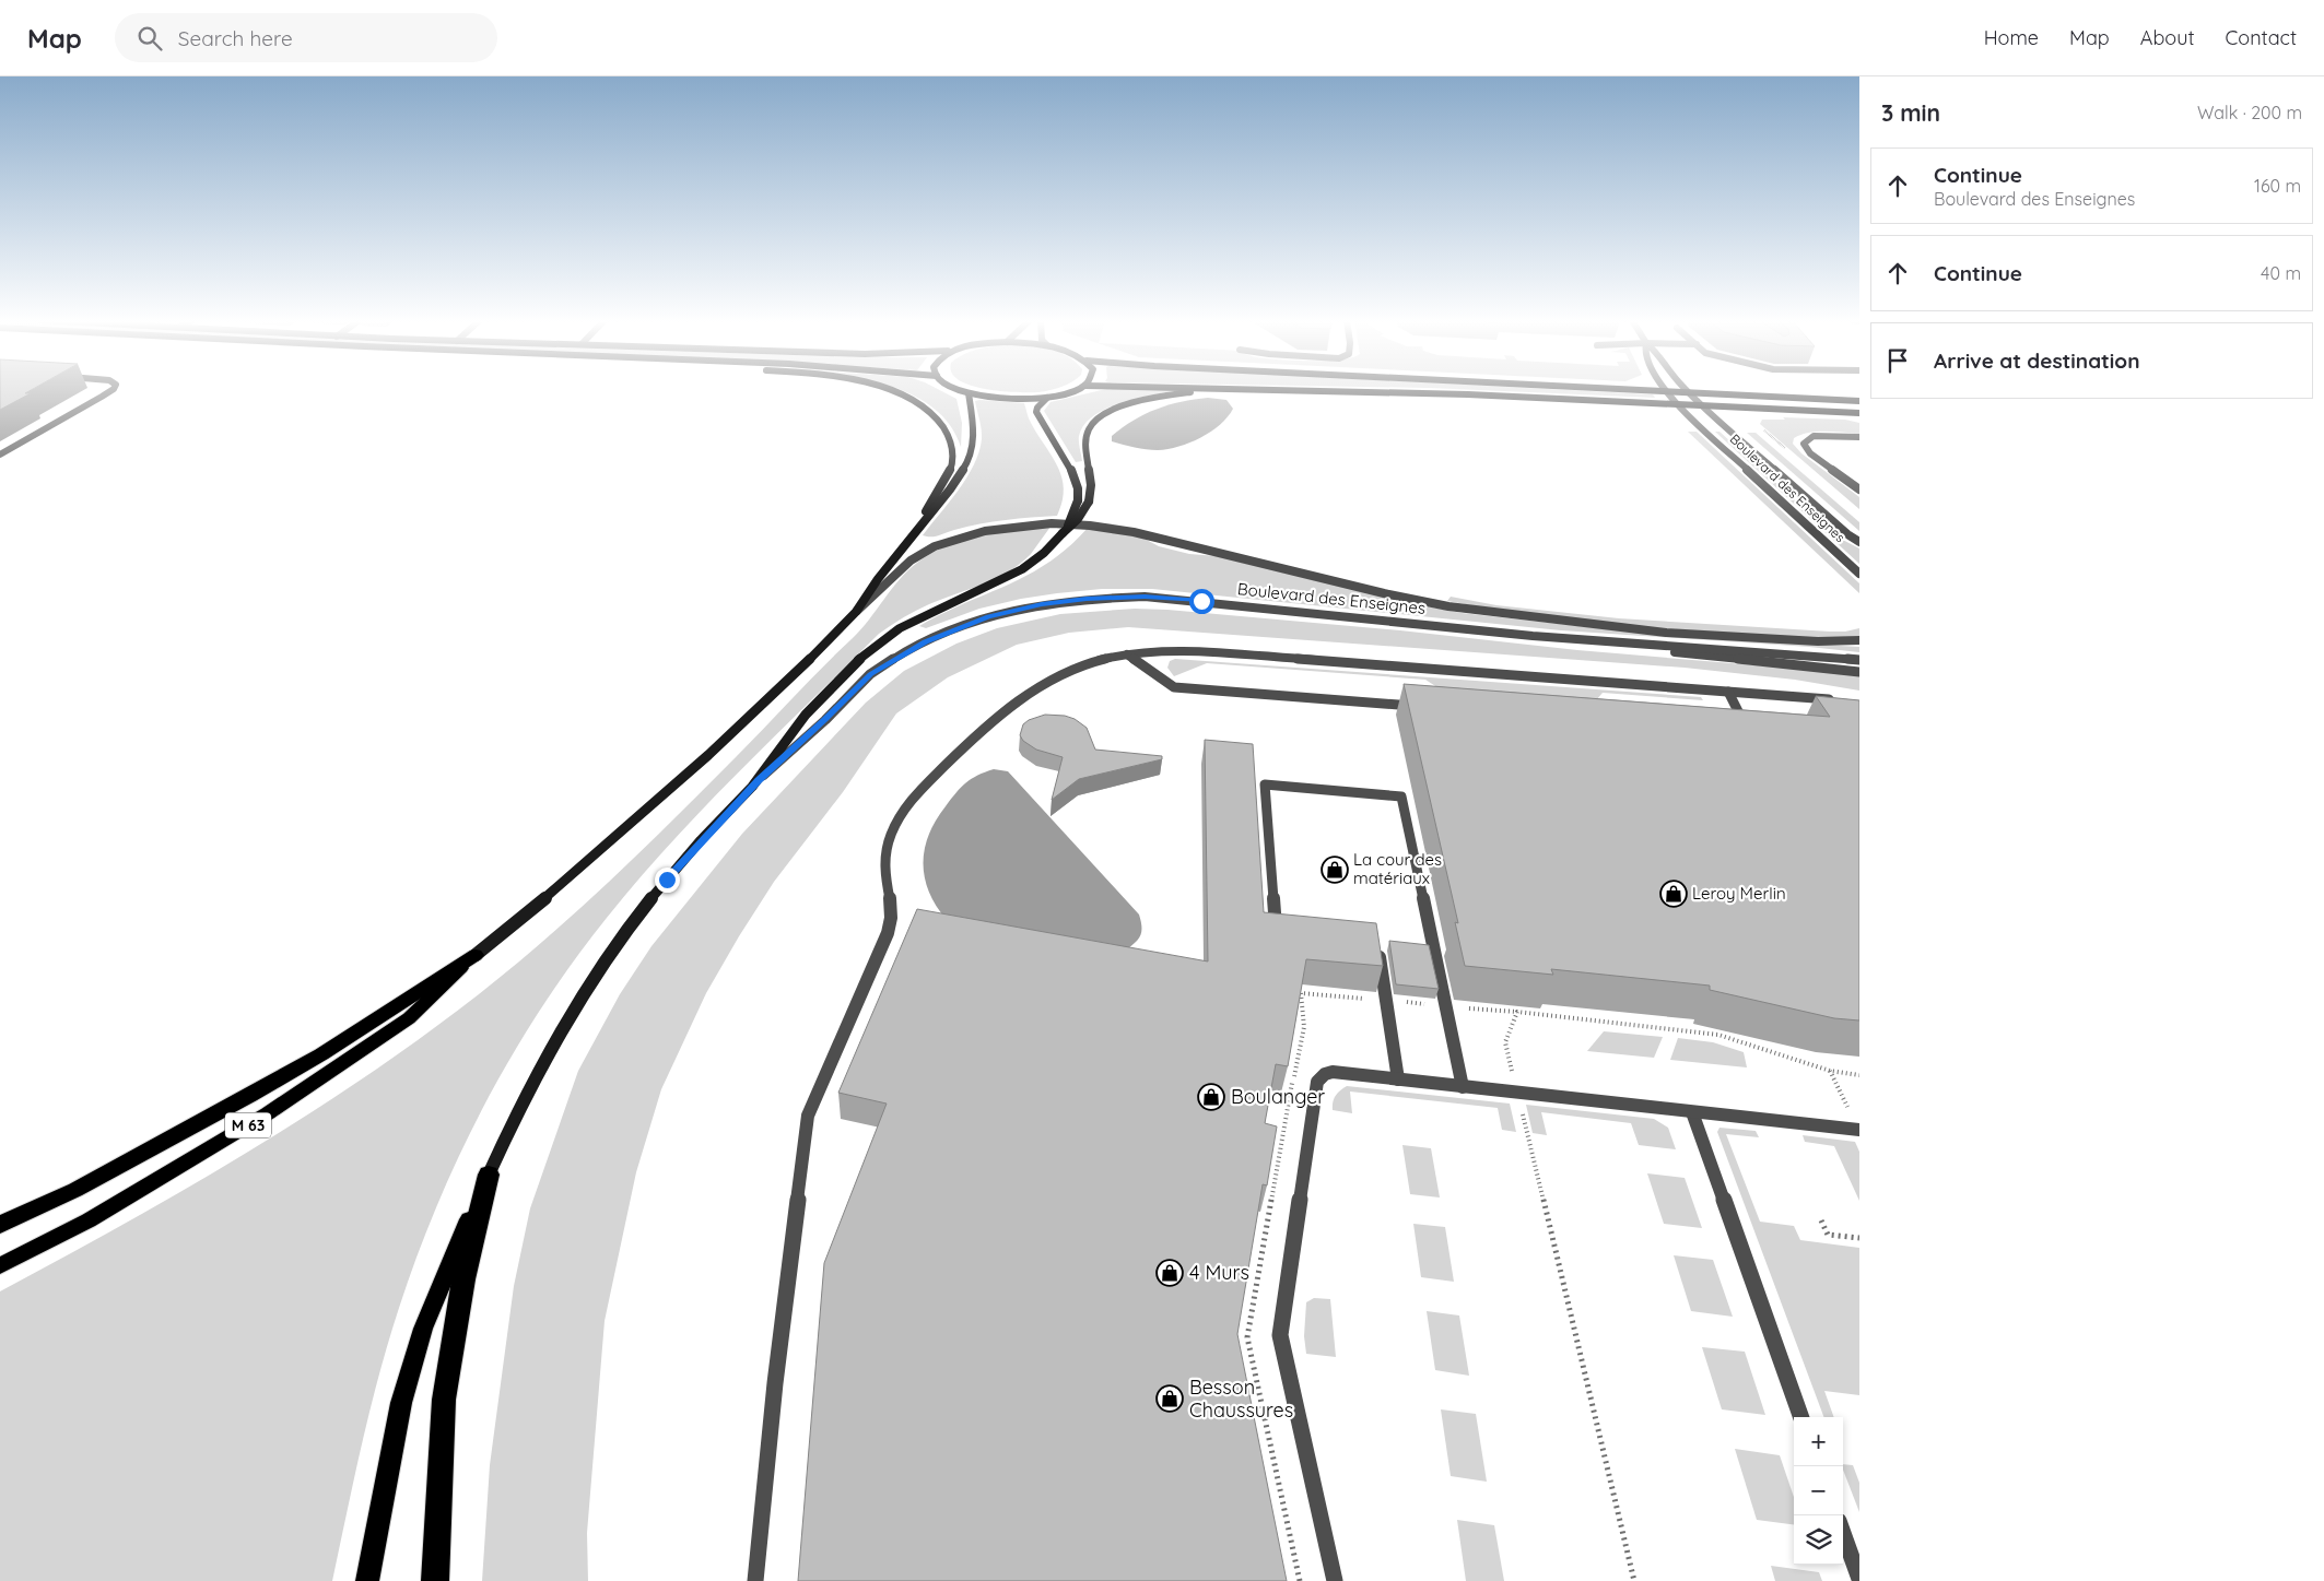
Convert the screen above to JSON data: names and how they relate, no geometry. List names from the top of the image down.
{
  "streets": {
    "main road": ["M 63"],
    "street": ["Boulevard des Enseignes"]
  },
  "crossings": [
    ["Boulevard des Enseignes", "M 63"]
  ],
  "places": {
    "shop": [
      "La cour des matériaux",
      "Leroy Merlin",
      "Boulanger",
      "4 Murs",
      "Besson Chaussures"
    ]
  },
  "page": {
    "header": "Map",
    "search": "Search here",
    "nav": [
      "Home",
      "Map",
      "About",
      "Contact"
    ],
    "heading": ["3 min", "Walk · 200 m"],
    "list": [
      ["Continue", "Boulevard des Enseignes", "160 m"],
      ["Continue", "40 m"],
      "Arrive at destination"
    ],
    "map_buttons": ["+", "−"]
  }
}
